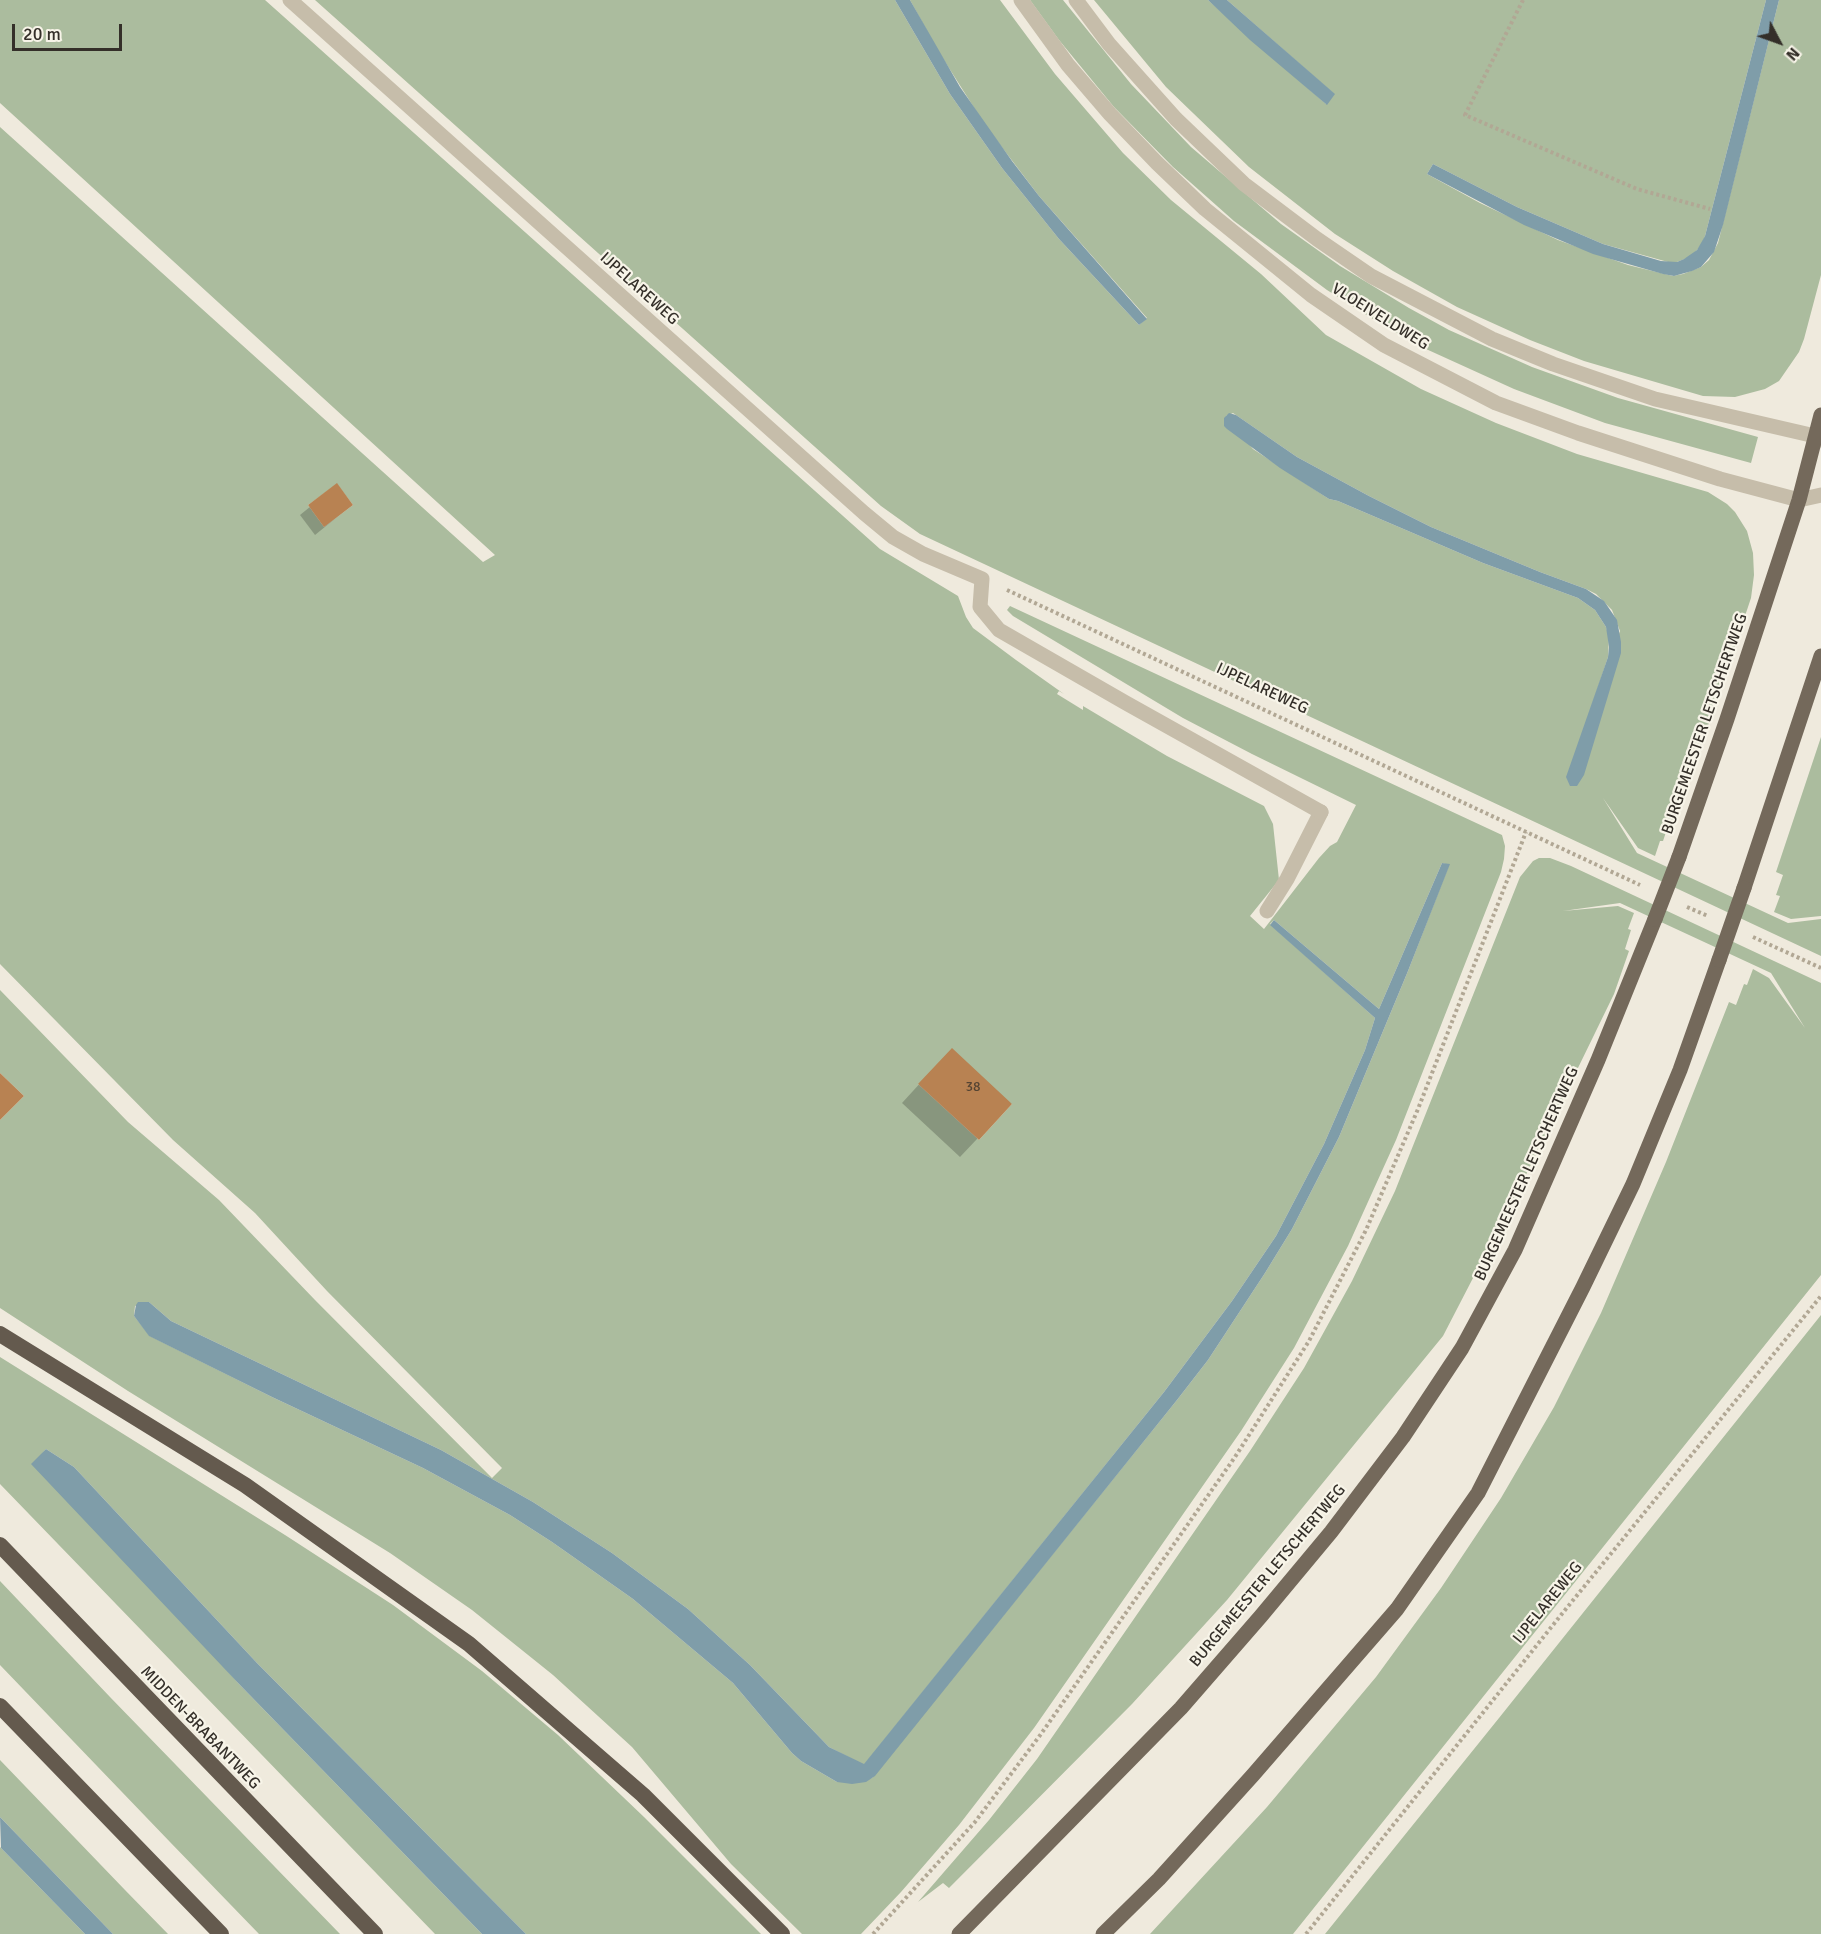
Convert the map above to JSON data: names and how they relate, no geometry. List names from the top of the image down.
{
  "streets": {
    "highway": ["MIDDEN-BRABANTWEG"],
    "main road": ["BURGEMEESTER LETSCHERTWEG"],
    "street": ["IJPELAREWEG", "VLOEIVELDWEG"]
  },
  "crossings": [
    ["VLOEIVELDWEG", "BURGEMEESTER LETSCHERTWEG"]
  ],
  "house_numbers": ["38"],
  "scale_bar": "20 m",
  "north": "bottom right"
}
